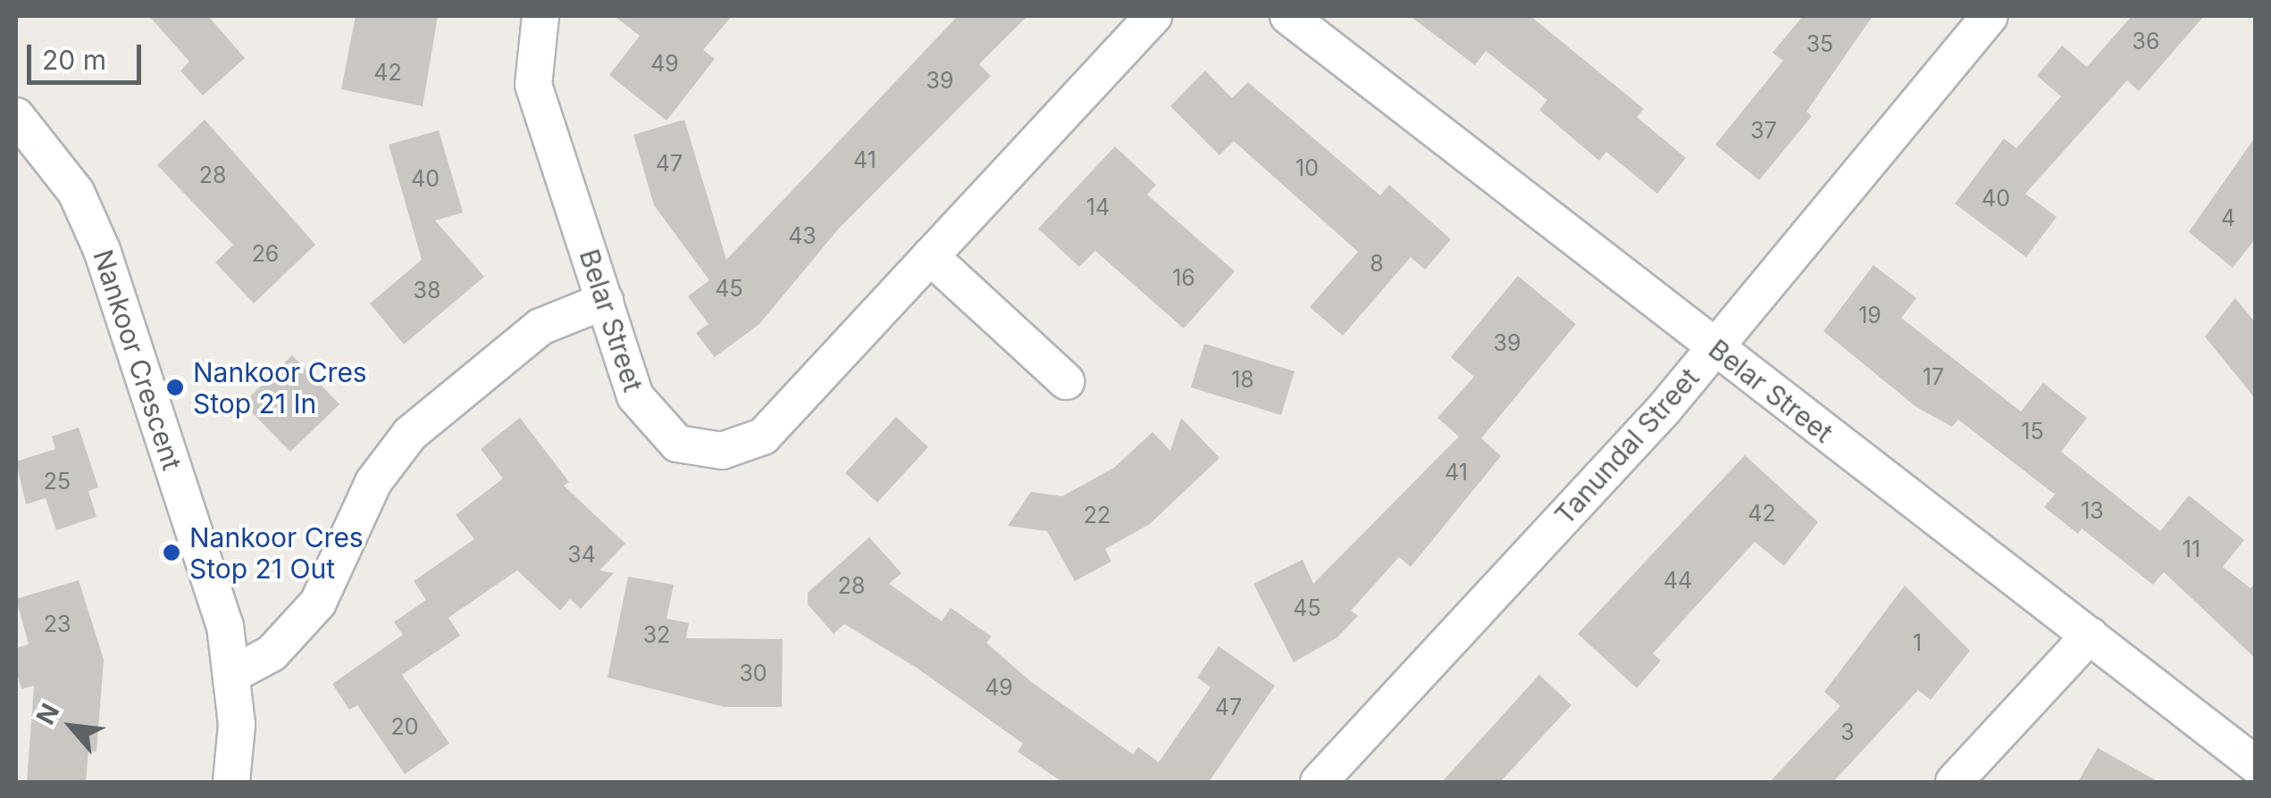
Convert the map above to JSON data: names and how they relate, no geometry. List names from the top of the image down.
{
  "streets": {
    "street": ["Belar Street", "Nankoor Crescent", "Tanundal Street"]
  },
  "crossings": [
    ["Belar Street", "Tanundal Street"]
  ],
  "places": ["Nankoor Cres Stop 21 In", "Nankoor Cres Stop 21 Out"],
  "house_numbers": [
    "36",
    "35",
    "49",
    "42",
    "39",
    "37",
    "41",
    "47",
    "10",
    "28",
    "40",
    "40",
    "14",
    "4",
    "43",
    "26",
    "8",
    "16",
    "45",
    "38",
    "19",
    "39",
    "17",
    "18",
    "15",
    "41",
    "25",
    "13",
    "42",
    "22",
    "11",
    "34",
    "44",
    "28",
    "45",
    "23",
    "32",
    "1",
    "30",
    "49",
    "47",
    "20",
    "3"
  ],
  "scale_bar": "20 m",
  "north": "top left"
}
